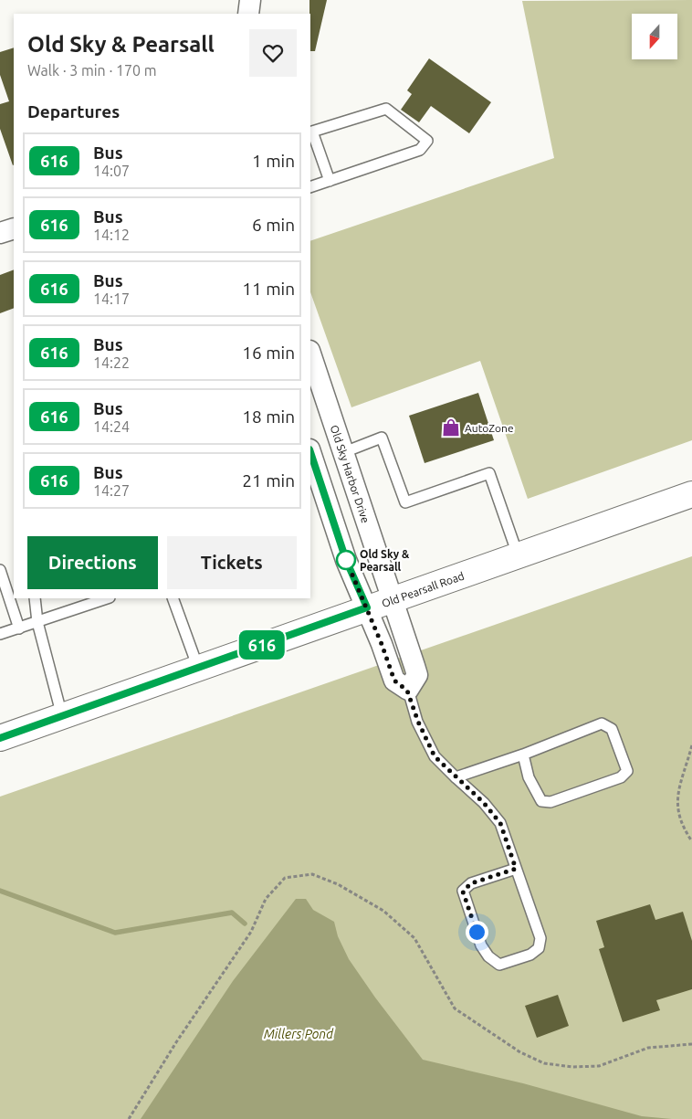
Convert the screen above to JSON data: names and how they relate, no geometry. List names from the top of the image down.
{
  "streets": {
    "main road": ["Old Pearsall Road"],
    "street": ["Old Sky Harbor Drive"]
  },
  "crossings": [
    ["Old Sky Harbor Drive", "Old Pearsall Road"]
  ],
  "water": ["Millers Pond"],
  "places": {
    "shop": ["AutoZone"],
    "other": ["Old Sky & Pearsall"]
  },
  "lines": ["bus line 616"],
  "north": "bottom",
  "page": {
    "on_map": "616",
    "heading": [
      ["Old Sky & Pearsall", "Walk · 3 min · 170 m"],
      "Departures"
    ],
    "list": [
      {
        "mark": "616",
        "name": "Bus",
        "note": "14:07",
        "value": "1 min"
      },
      {
        "mark": "616",
        "name": "Bus",
        "note": "14:12",
        "value": "6 min"
      },
      {
        "mark": "616",
        "name": "Bus",
        "note": "14:17",
        "value": "11 min"
      },
      {
        "mark": "616",
        "name": "Bus",
        "note": "14:22",
        "value": "16 min"
      },
      {
        "mark": "616",
        "name": "Bus",
        "note": "14:24",
        "value": "18 min"
      },
      {
        "mark": "616",
        "name": "Bus",
        "note": "14:27",
        "value": "21 min"
      }
    ],
    "buttons": ["Directions", "Tickets"]
  }
}
